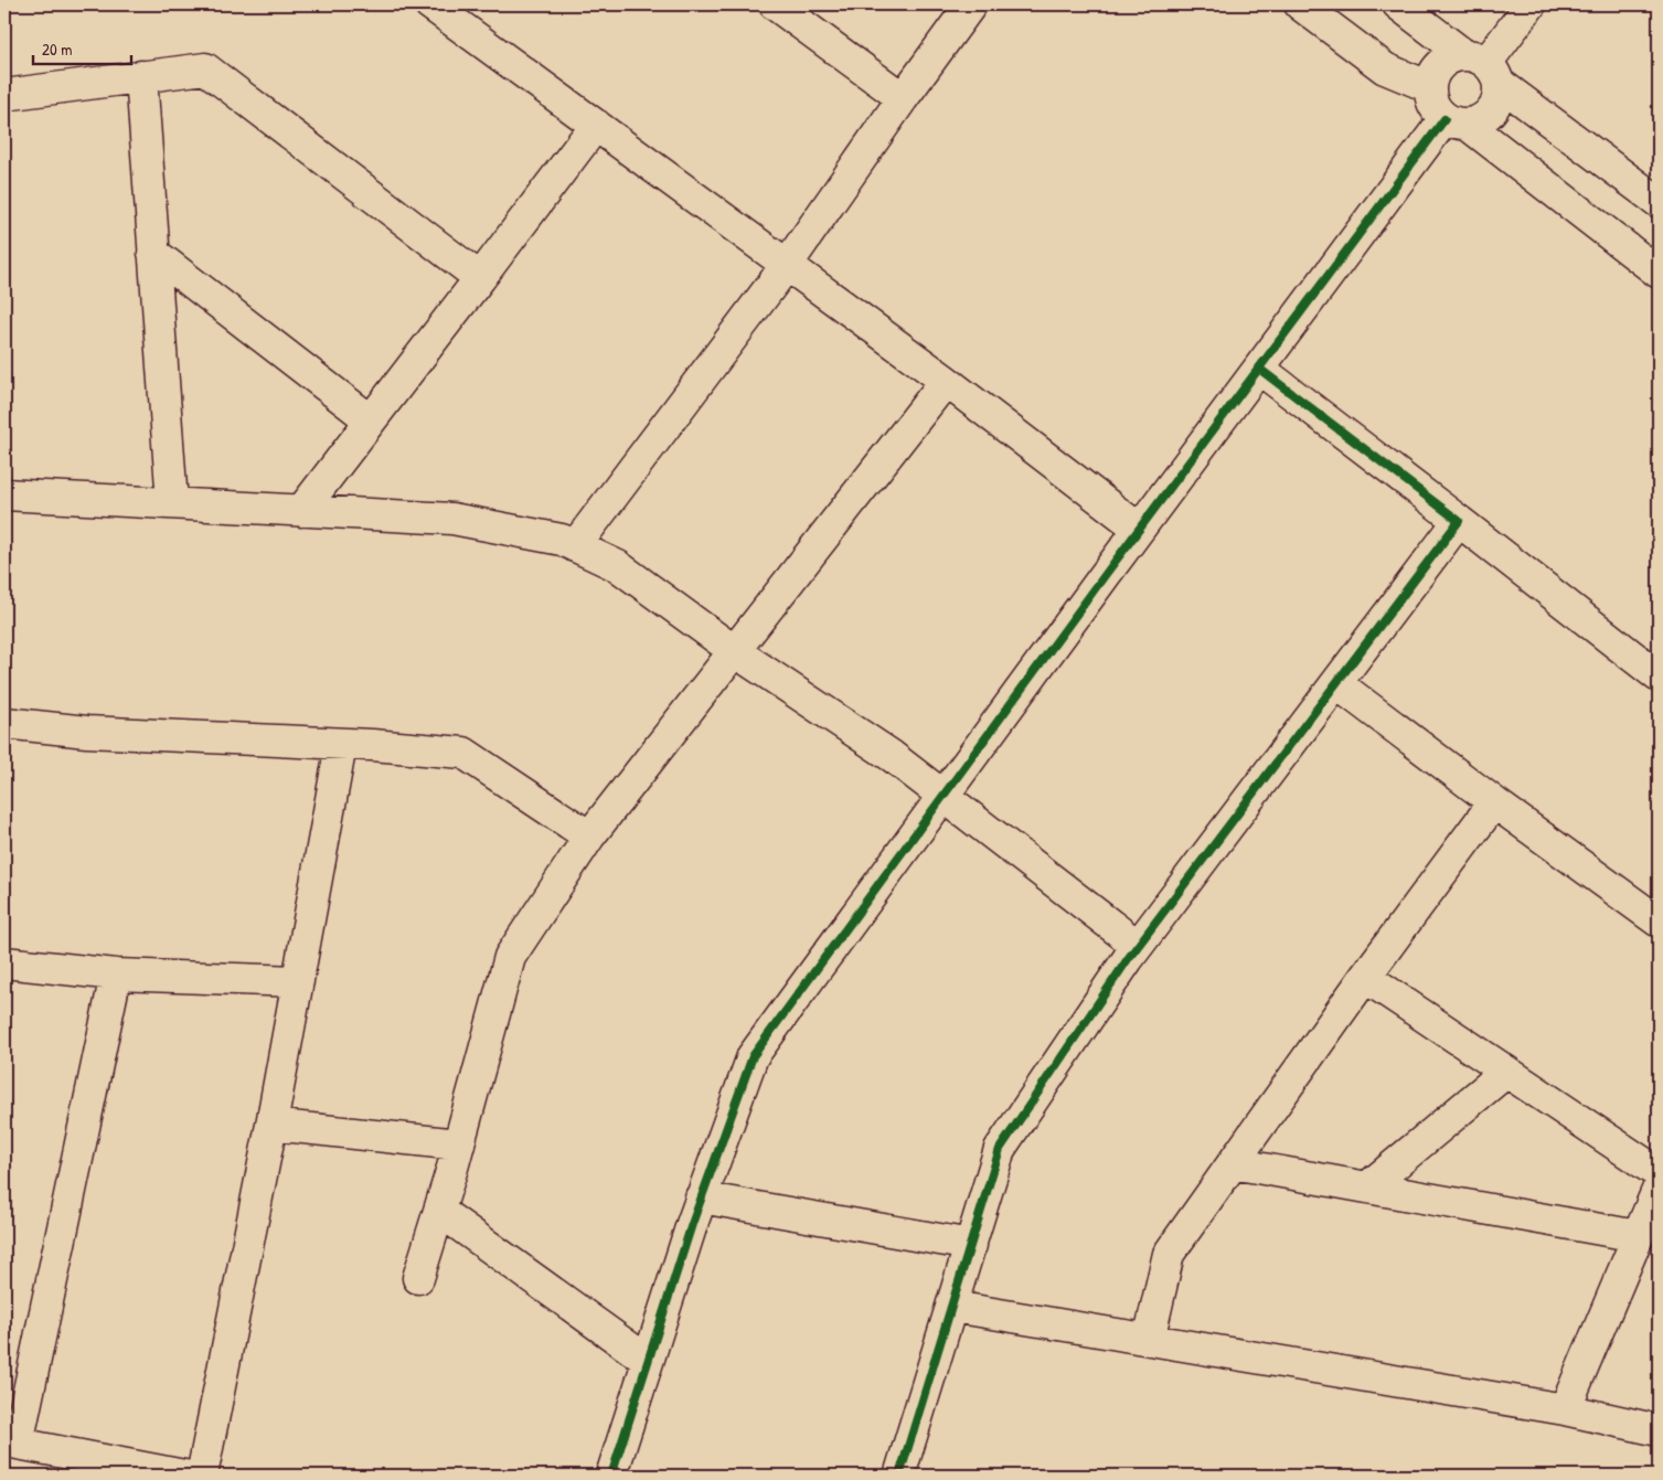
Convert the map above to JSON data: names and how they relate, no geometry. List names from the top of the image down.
{
  "scale_bar": "20 m"
}
